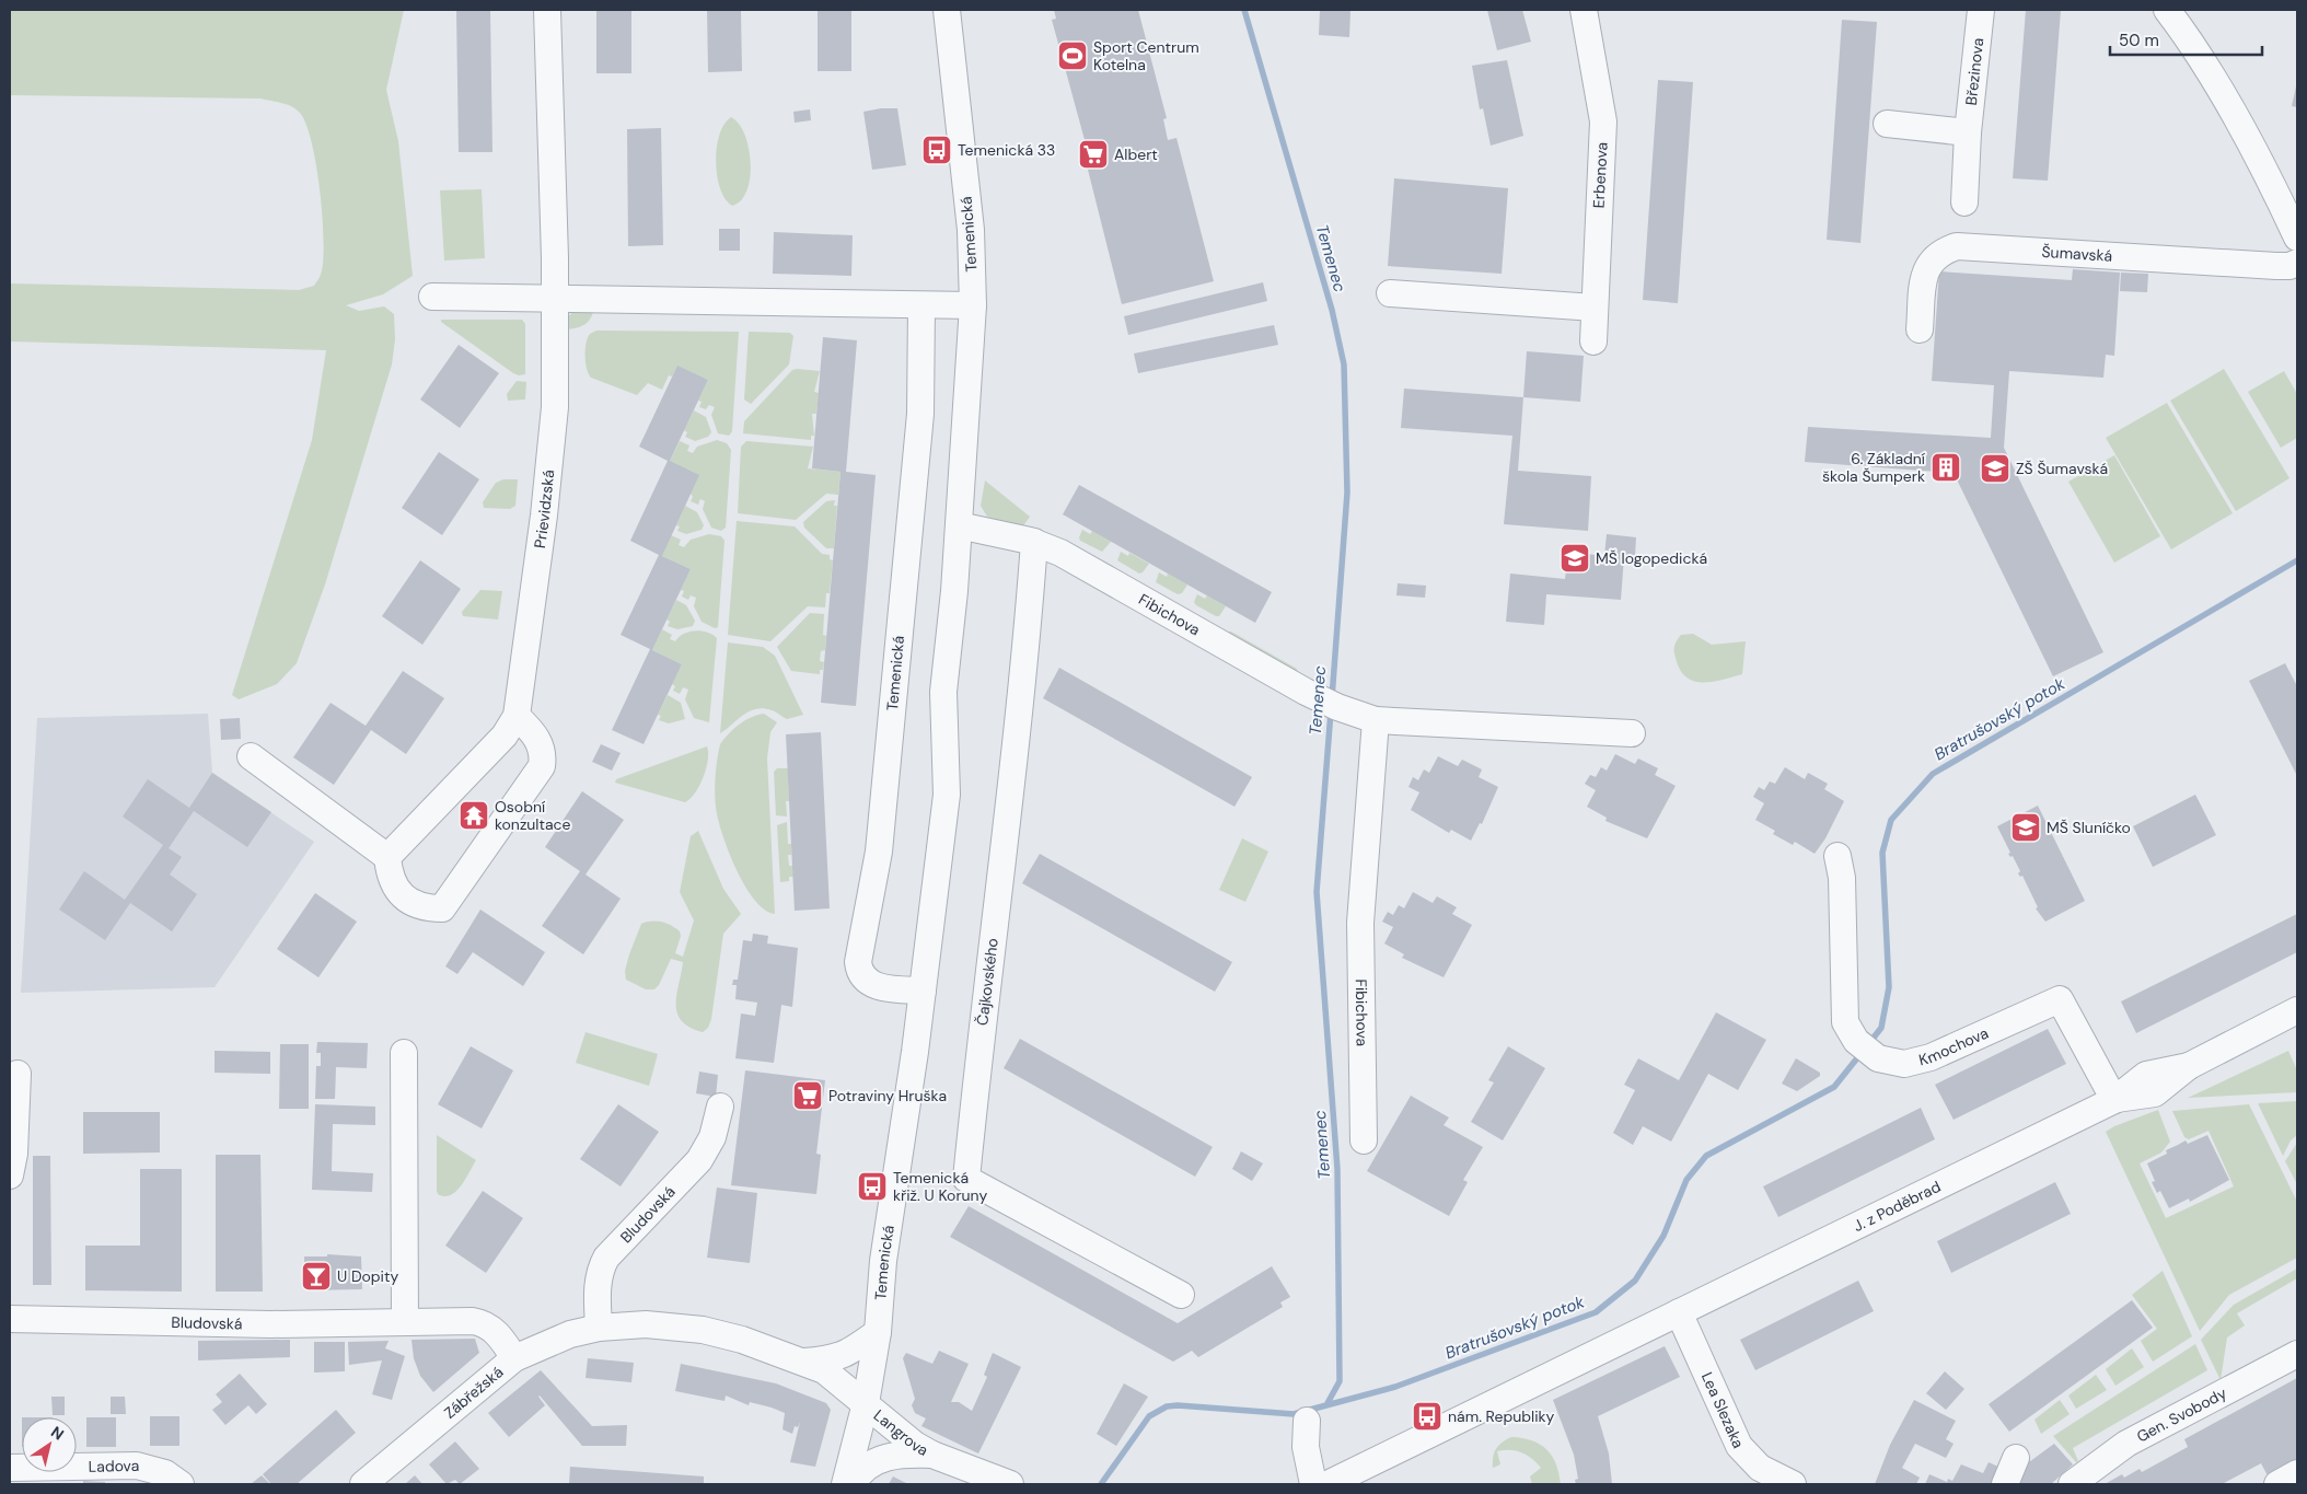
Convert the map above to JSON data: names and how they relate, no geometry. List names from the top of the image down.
{
  "streets": {
    "street": [
      "Březinova",
      "Erbenova",
      "Temenická",
      "Šumavská",
      "Prievidzská",
      "Fibichova",
      "Čajkovského",
      "Kmochova",
      "J. z Poděbrad",
      "Bludovská",
      "Zábřežská",
      "Lea Slezaka",
      "Gen. Svobody",
      "Langrova",
      "Ladova"
    ]
  },
  "crossings": [
    ["Temenická", "Fibichova"],
    ["Temenická", "Langrova"],
    ["Fibichova", "Čajkovského"],
    ["Kmochova", "J. z Poděbrad"],
    ["J. z Poděbrad", "Lea Slezaka"],
    ["Bludovská", "Zábřežská"],
    ["Bludovská", "Langrova"],
    ["Zábřežská", "Langrova"]
  ],
  "water": ["Temenec", "Bratrušovský potok"],
  "places": {
    "sports": ["Sport Centrum Kotelna"],
    "bus stop": ["Temenická 33", "Temenická křiž. U Koruny", "nám. Republiky"],
    "supermarket": ["Albert", "Potraviny Hruška"],
    "building": ["6. Základní škola Šumperk"],
    "school or university": ["ZŠ Šumavská", "MŠ logopedická", "MŠ Sluníčko"],
    "temple": ["Osobní konzultace"],
    "bar": ["U Dopity"]
  },
  "scale_bar": "50 m",
  "north": "top right"
}
